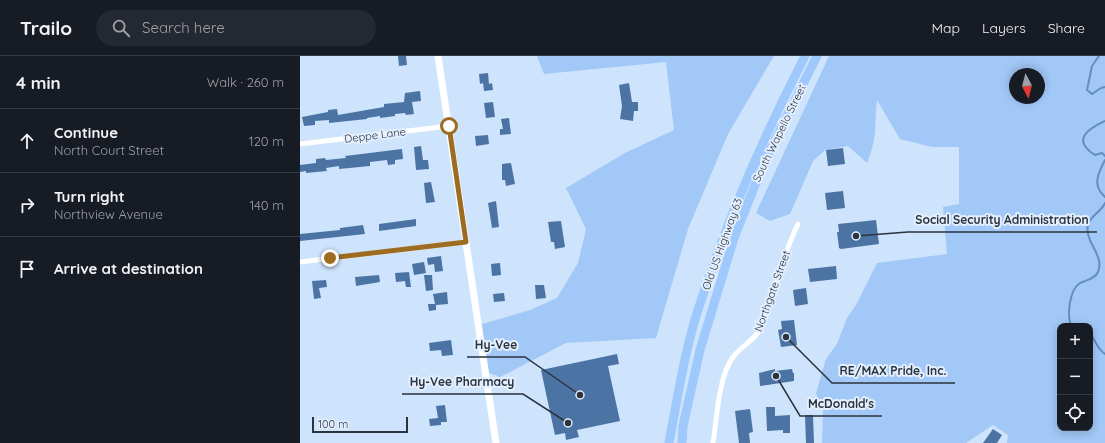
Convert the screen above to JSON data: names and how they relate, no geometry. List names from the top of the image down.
{
  "streets": {
    "highway": ["South Wapello Street", "Old US Highway 63"],
    "street": ["Deppe Lane", "Northgate Street"]
  },
  "places": [
    "Social Security Administration",
    "RE/MAX Pride, Inc.",
    "McDonald's",
    "Hy-Vee",
    "Hy-Vee Pharmacy"
  ],
  "scale_bar": "100 m",
  "north": "bottom",
  "page": {
    "header": "Trailo",
    "search": "Search here",
    "nav": ["Map", "Layers", "Share"],
    "heading": ["4 min", "Walk · 260 m"],
    "list": [
      ["Continue", "North Court Street", "120 m"],
      ["Turn right", "Northview Avenue", "140 m"],
      "Arrive at destination"
    ],
    "map_buttons": ["+", "−"],
    "scale": "100 m"
  }
}
